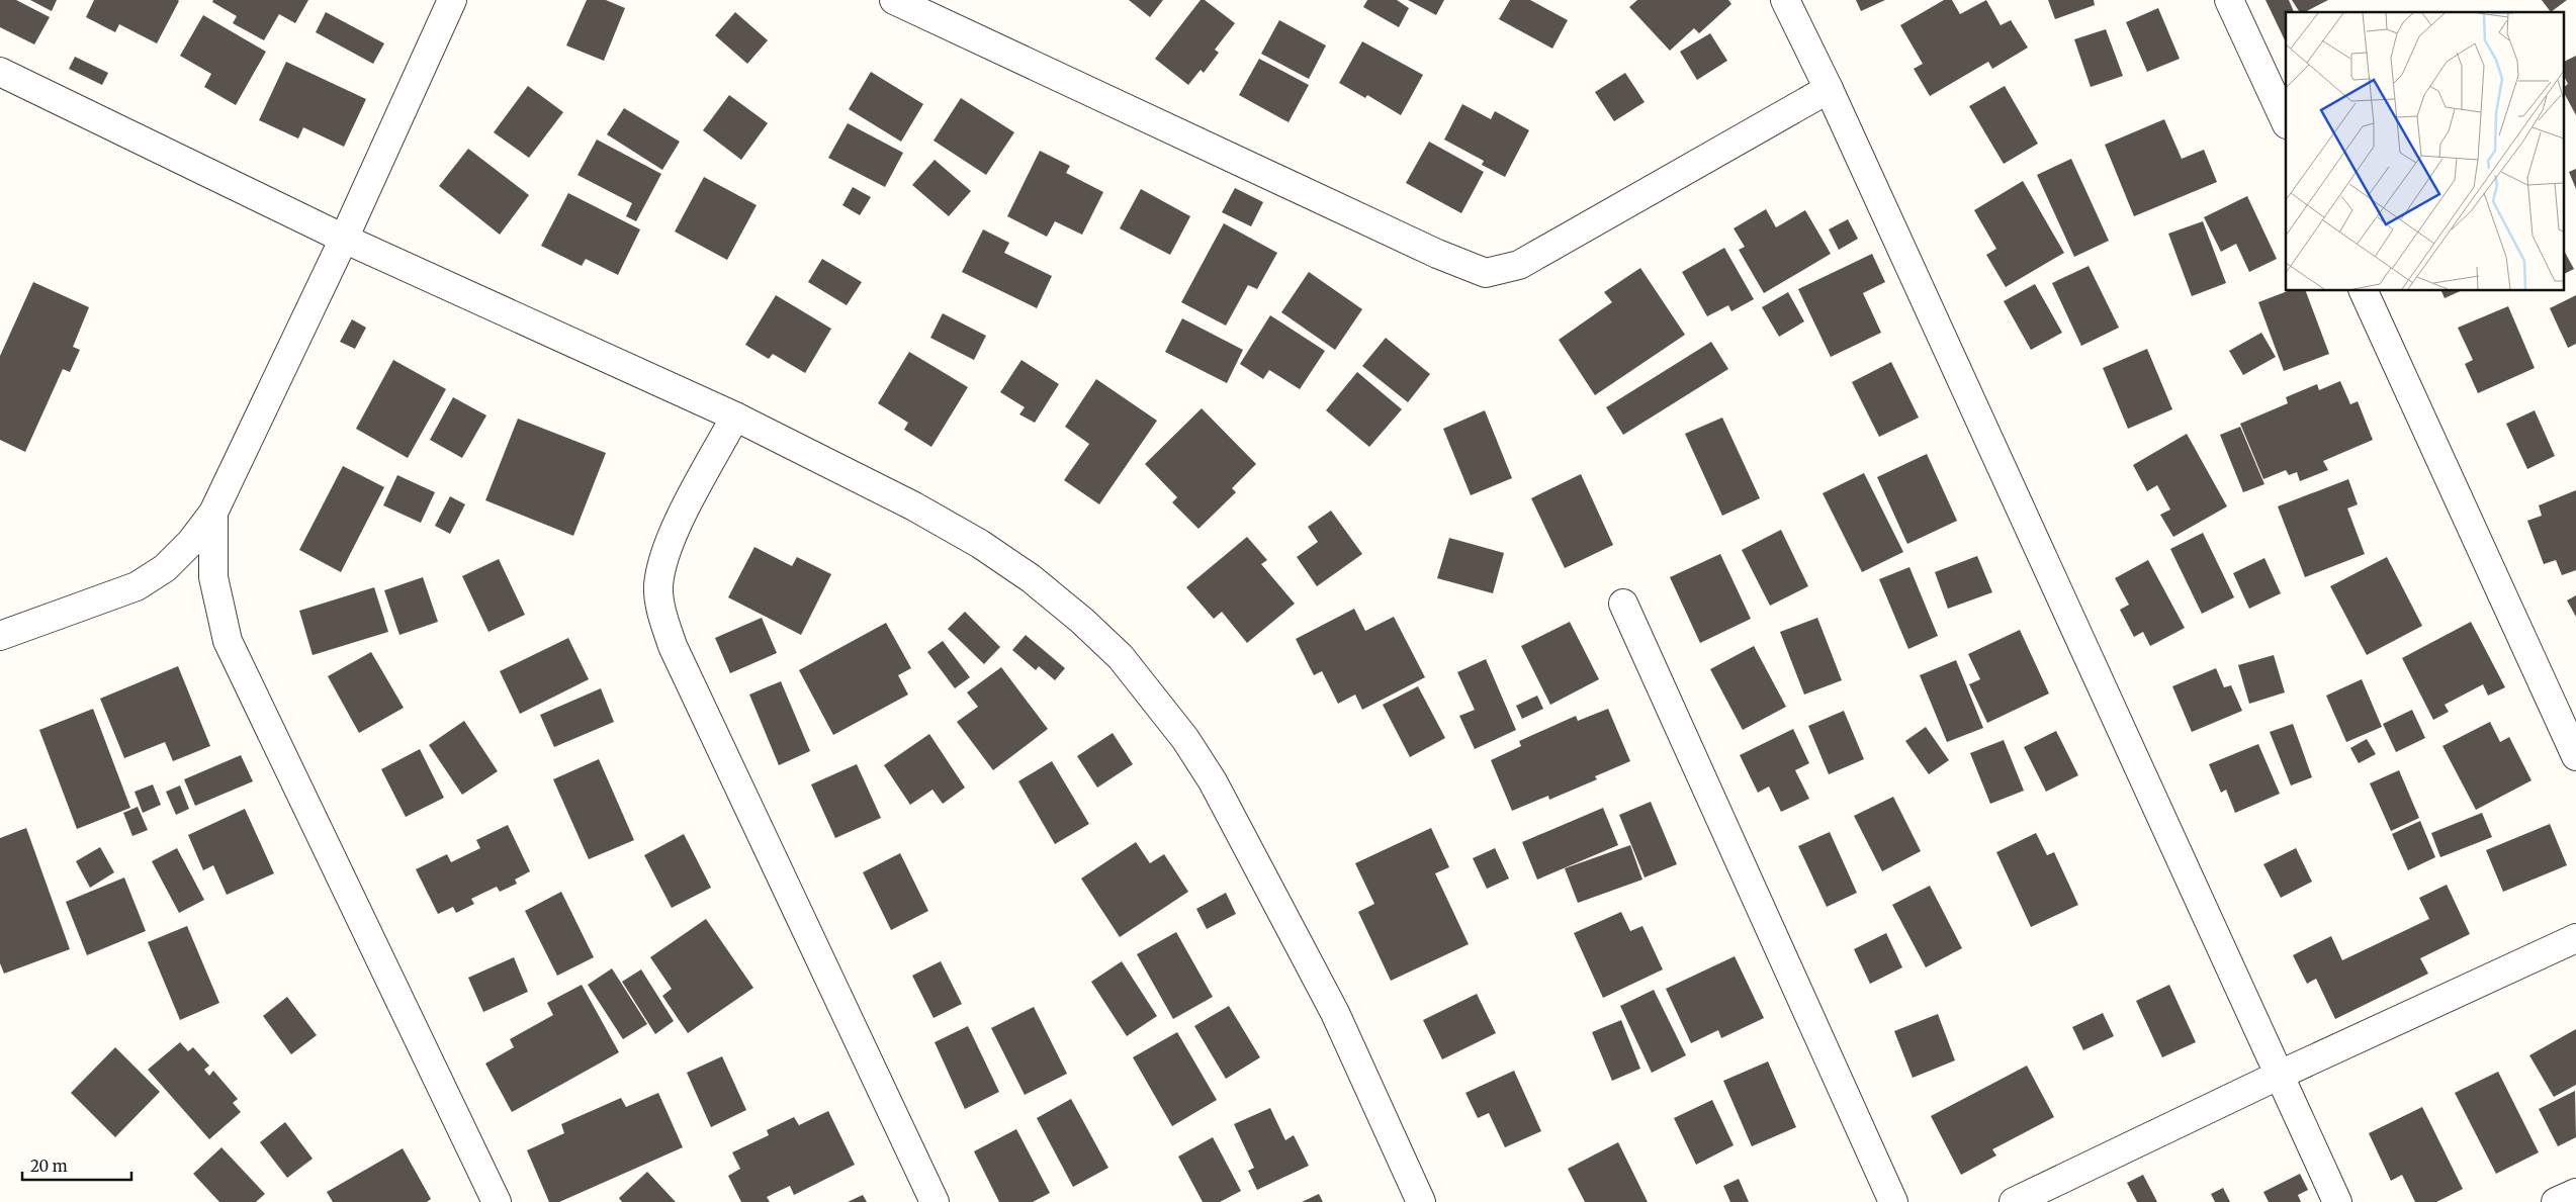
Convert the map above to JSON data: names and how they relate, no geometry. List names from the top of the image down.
{
  "scale_bar": "20 m"
}
